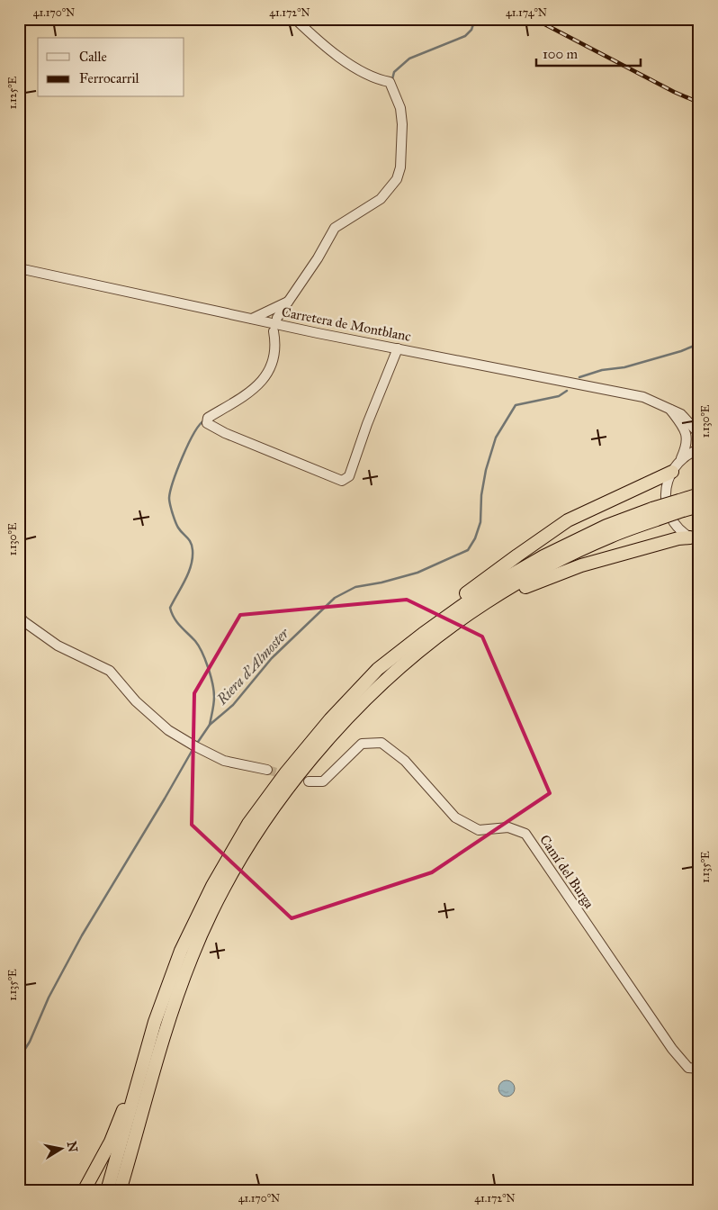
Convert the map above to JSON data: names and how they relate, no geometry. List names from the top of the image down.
{
  "streets": {
    "street": ["Carretera de Montblanc", "Camí del Burga"]
  },
  "water": ["Riera d'Almoster"],
  "legend": ["Calle", "Ferrocarril"],
  "scale_bar": "100 m",
  "north": "right",
  "coordinates": [
    "41.170°N",
    "41.172°N",
    "41.174°N",
    "1.125°E",
    "1.130°E",
    "1.135°E"
  ]
}
